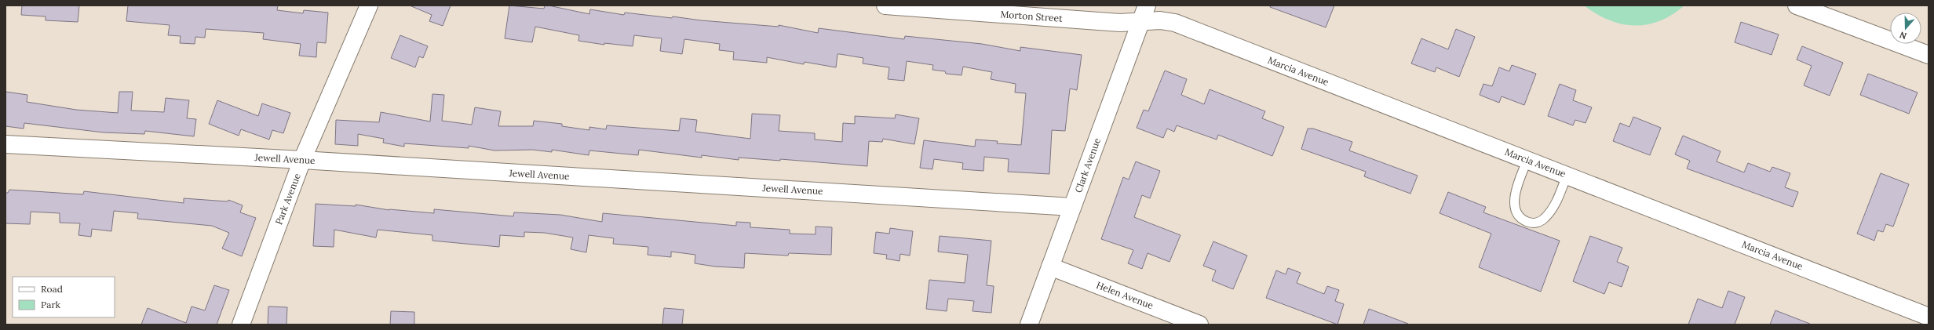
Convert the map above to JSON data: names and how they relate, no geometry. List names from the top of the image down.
{
  "streets": {
    "street": [
      "Morton Street",
      "Marcia Avenue",
      "Jewell Avenue",
      "Clark Avenue",
      "Park Avenue",
      "Helen Avenue"
    ]
  },
  "crossings": [
    ["Morton Street", "Marcia Avenue"],
    ["Morton Street", "Clark Avenue"],
    ["Marcia Avenue", "Clark Avenue"],
    ["Jewell Avenue", "Clark Avenue"],
    ["Jewell Avenue", "Park Avenue"],
    ["Clark Avenue", "Helen Avenue"]
  ],
  "legend": ["Road", "Park"],
  "north": "bottom"
}
